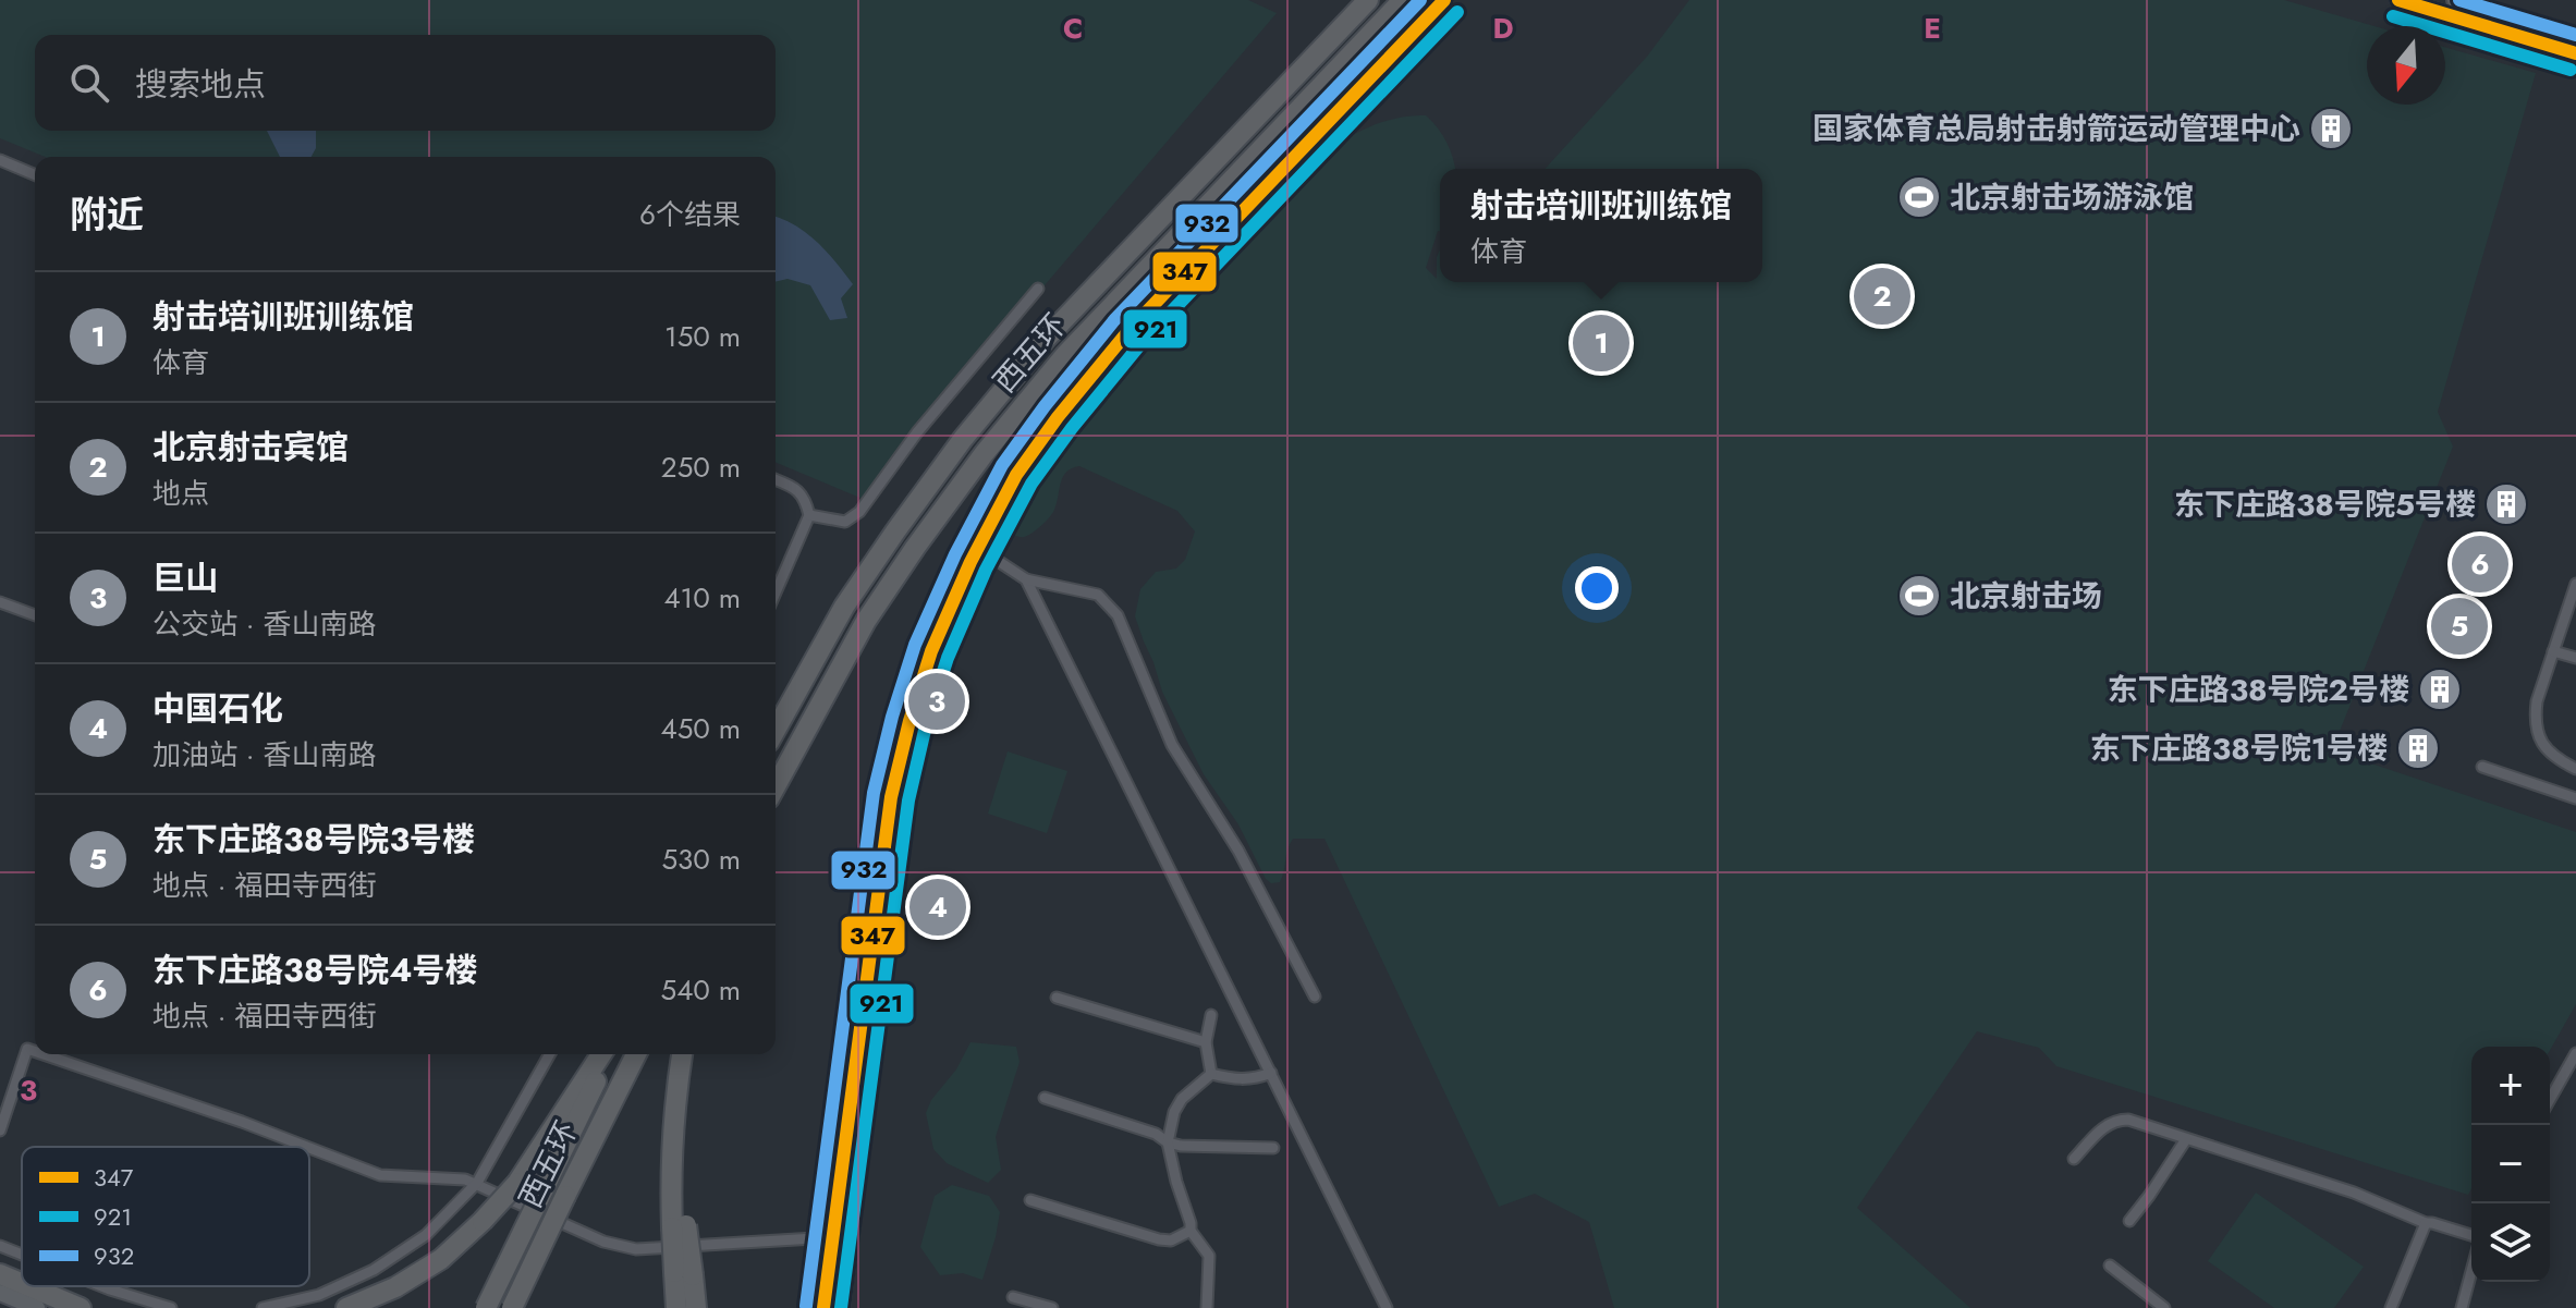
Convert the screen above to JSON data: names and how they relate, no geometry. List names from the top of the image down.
{
  "streets": {
    "highway": ["西五环"]
  },
  "places": {
    "building": [
      "国家体育总局射击射箭运动管理中心",
      "东下庄路38号院5号楼",
      "东下庄路38号院2号楼",
      "东下庄路38号院1号楼"
    ],
    "sports": ["北京射击场游泳馆", "北京射击场"]
  },
  "lines": ["transit line 347", "transit line 932", "transit line 921"],
  "legend": ["347", "921", "932"],
  "north": "bottom",
  "page": {
    "search": "搜索地点",
    "heading": ["附近", "6个结果"],
    "popup": ["射击培训班训练馆", "体育"],
    "pins": [
      "2",
      "1",
      "6",
      "5",
      "3",
      "4"
    ],
    "list": [
      {
        "mark": "1",
        "name": "射击培训班训练馆",
        "note": "体育",
        "value": "150 m"
      },
      {
        "mark": "2",
        "name": "北京射击宾馆",
        "note": "地点",
        "value": "250 m"
      },
      {
        "mark": "3",
        "name": "巨山",
        "note": "公交站 · 香山南路",
        "value": "410 m"
      },
      {
        "mark": "4",
        "name": "中国石化",
        "note": "加油站 · 香山南路",
        "value": "450 m"
      },
      {
        "mark": "5",
        "name": "东下庄路38号院3号楼",
        "note": "地点 · 福田寺西街",
        "value": "530 m"
      },
      {
        "mark": "6",
        "name": "东下庄路38号院4号楼",
        "note": "地点 · 福田寺西街",
        "value": "540 m"
      }
    ],
    "map_buttons": ["+", "−"]
  },
  "grid": {
    "columns": ["C", "D", "E"],
    "rows": ["3"]
  }
}
